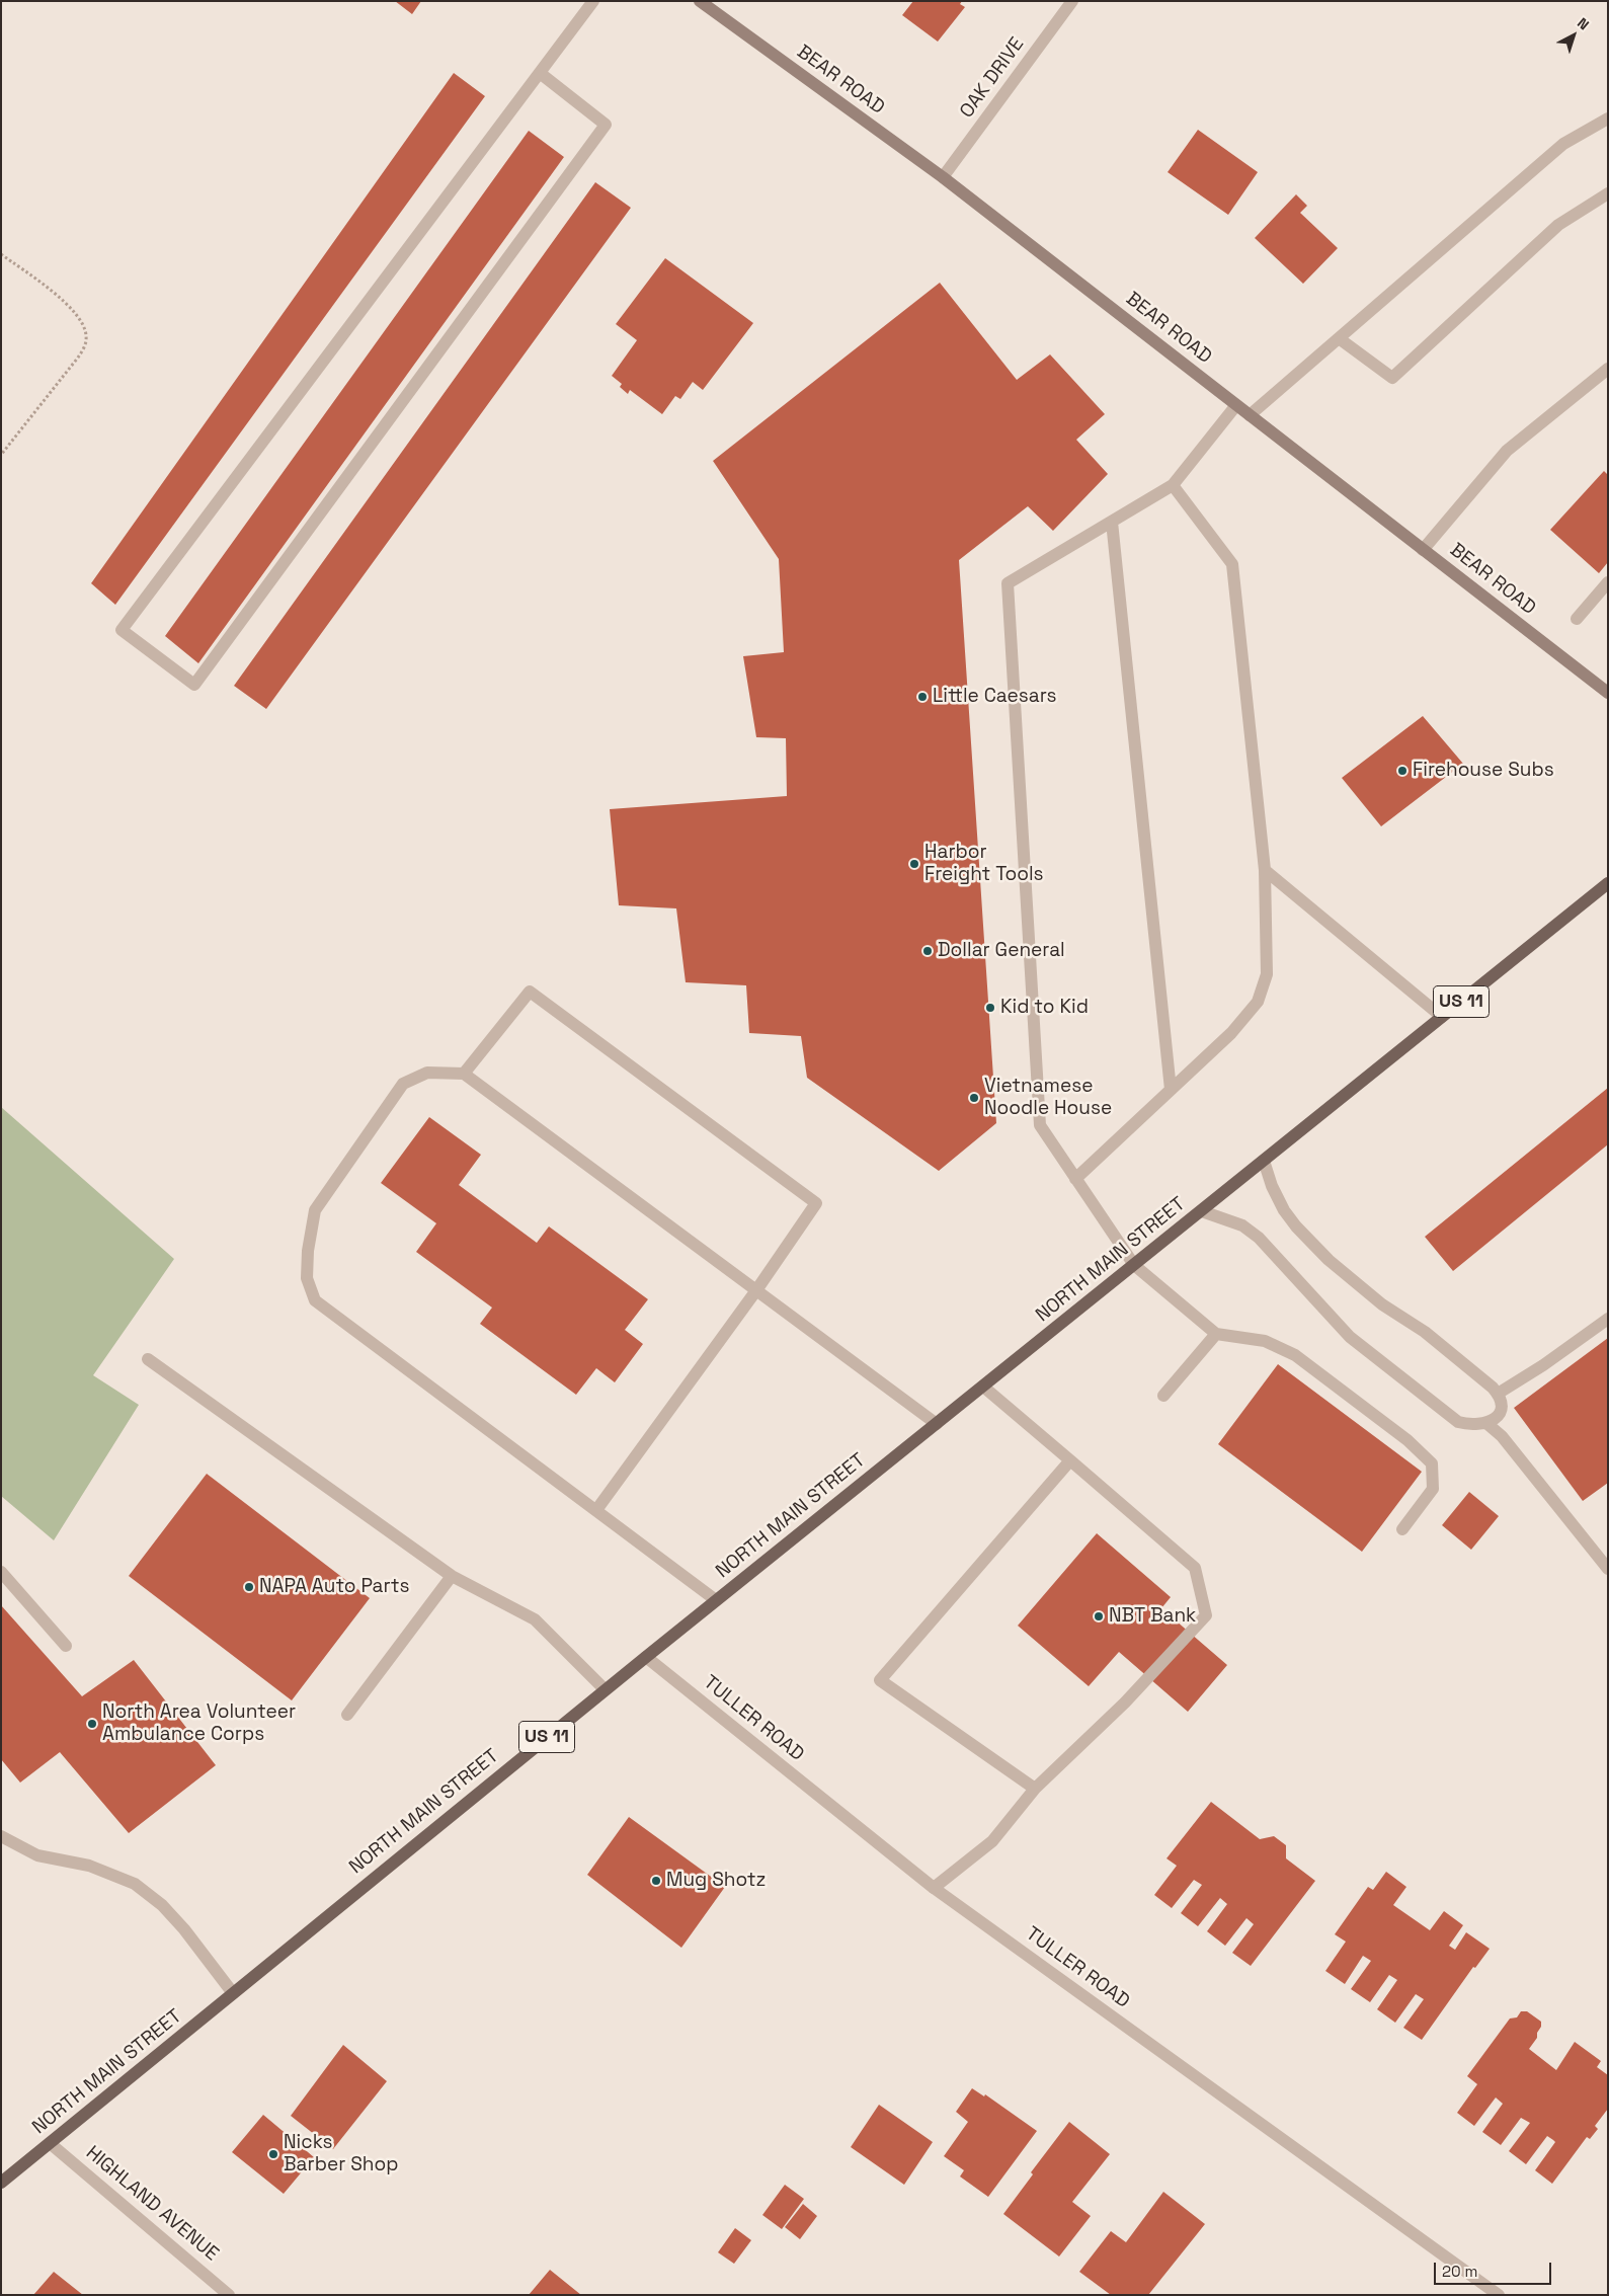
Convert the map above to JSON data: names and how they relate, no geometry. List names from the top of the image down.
{
  "streets": {
    "main road": ["BEAR ROAD", "US 11", "NORTH MAIN STREET"],
    "street": ["OAK DRIVE", "TULLER ROAD", "HIGHLAND AVENUE"]
  },
  "crossings": [
    ["OAK DRIVE", "BEAR ROAD"],
    ["NORTH MAIN STREET", "TULLER ROAD"],
    ["NORTH MAIN STREET", "HIGHLAND AVENUE"]
  ],
  "places": [
    "Little Caesars",
    "Firehouse Subs",
    "Harbor Freight Tools",
    "Dollar General",
    "Kid to Kid",
    "Vietnamese Noodle House",
    "NAPA Auto Parts",
    "NBT Bank",
    "North Area Volunteer Ambulance Corps",
    "Mug Shotz",
    "Nicks Barber Shop"
  ],
  "scale_bar": "20 m",
  "north": "top right"
}
